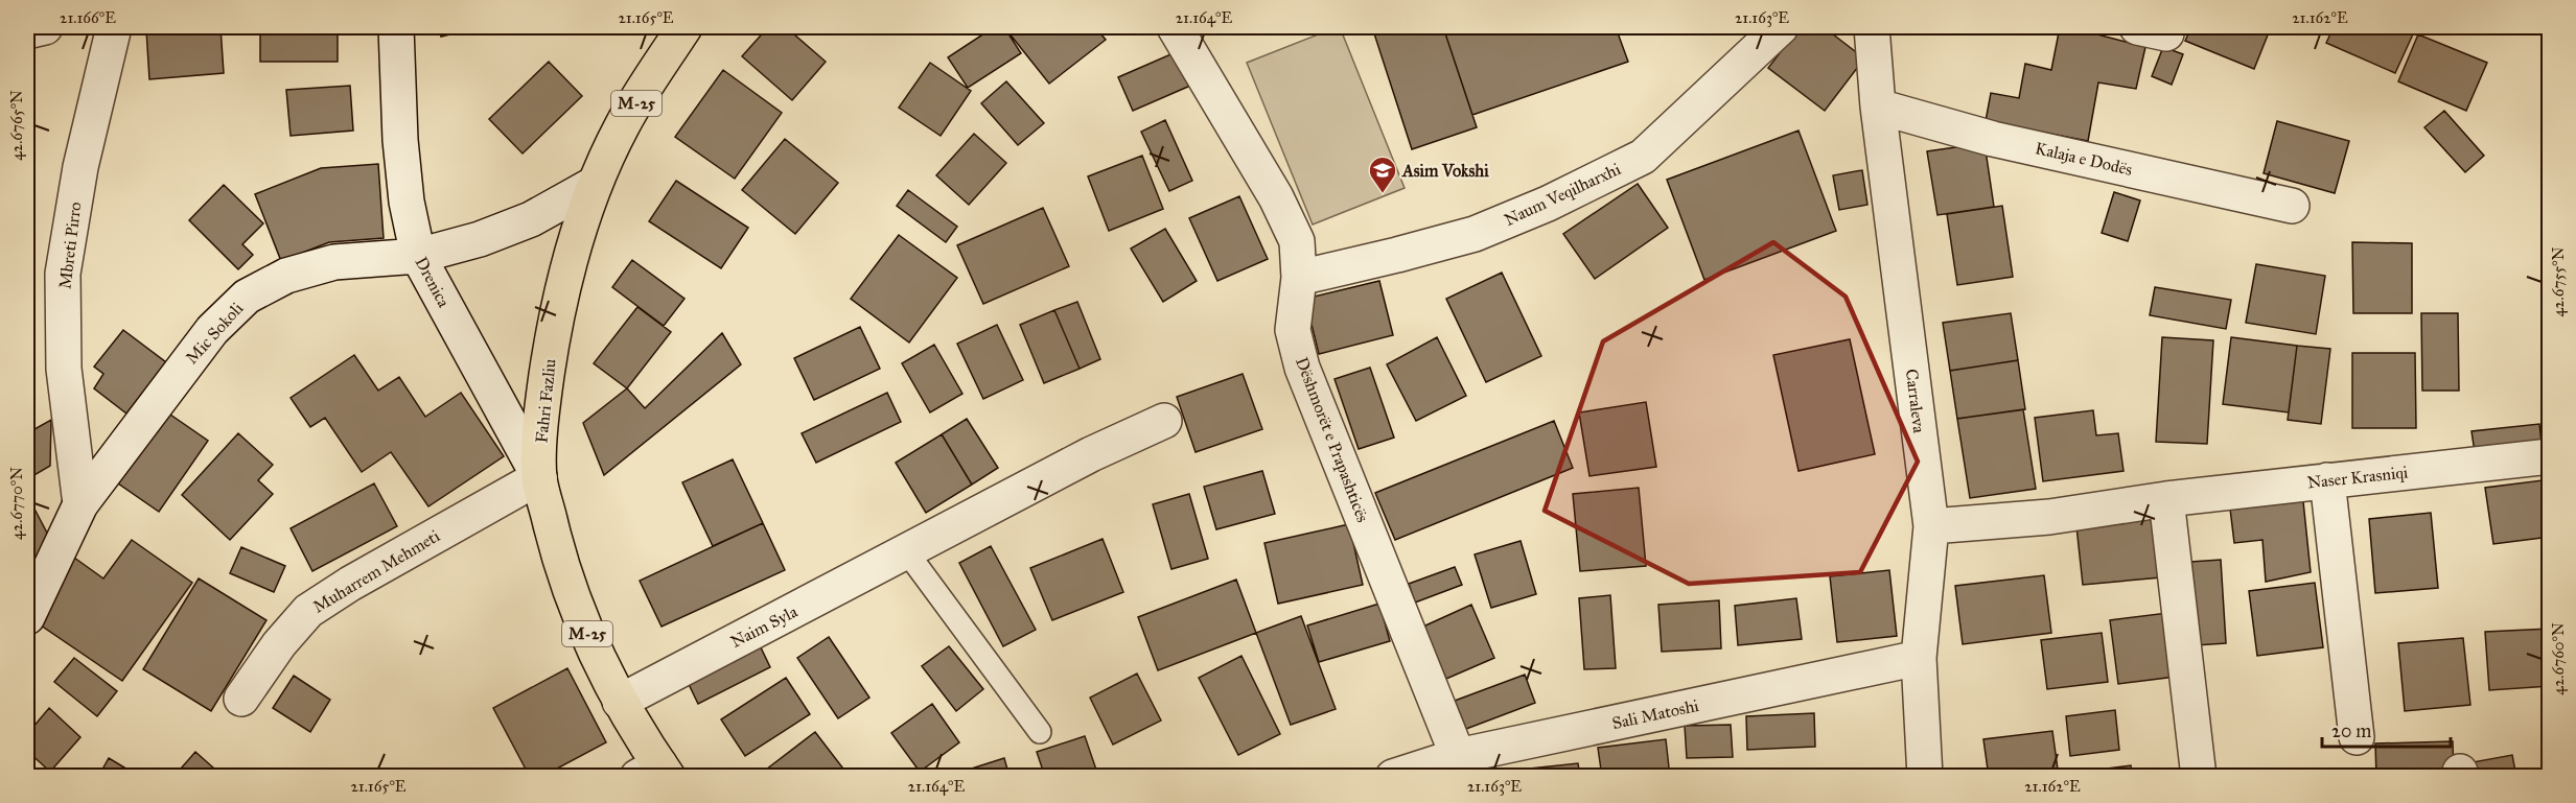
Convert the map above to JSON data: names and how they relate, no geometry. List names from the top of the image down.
{
  "streets": {
    "main road": ["M-25", "Fahri Fazliu"],
    "street": [
      "Kalaja e Dodës",
      "Naum Veqilharxhi",
      "Mbreti Pirro",
      "Drenica",
      "Mic Sokoli",
      "Carraleva",
      "Dëshmorët e Prapashticës",
      "Naser Krasniqi",
      "Muharrem Mehmeti",
      "Naim Syla",
      "Sali Matoshi"
    ]
  },
  "crossings": [
    ["Kalaja e Dodës", "Carraleva"],
    ["Naum Veqilharxhi", "Dëshmorët e Prapashticës"],
    ["Mbreti Pirro", "Mic Sokoli"],
    ["Drenica", "Mic Sokoli"],
    ["Drenica", "Fahri Fazliu"],
    ["Drenica", "Muharrem Mehmeti"],
    ["Mic Sokoli", "Fahri Fazliu"],
    ["Fahri Fazliu", "Muharrem Mehmeti"],
    ["Fahri Fazliu", "Naim Syla"],
    ["Carraleva", "Naser Krasniqi"],
    ["Carraleva", "Sali Matoshi"],
    ["Dëshmorët e Prapashticës", "Sali Matoshi"]
  ],
  "places": {
    "school or university": ["Asim Vokshi"]
  },
  "scale_bar": "20 m",
  "coordinates": [
    "21.166°E",
    "21.165°E",
    "21.164°E",
    "21.163°E",
    "21.162°E",
    "42.6765°N",
    "42.6755°N",
    "42.6770°N",
    "42.6760°N"
  ]
}
